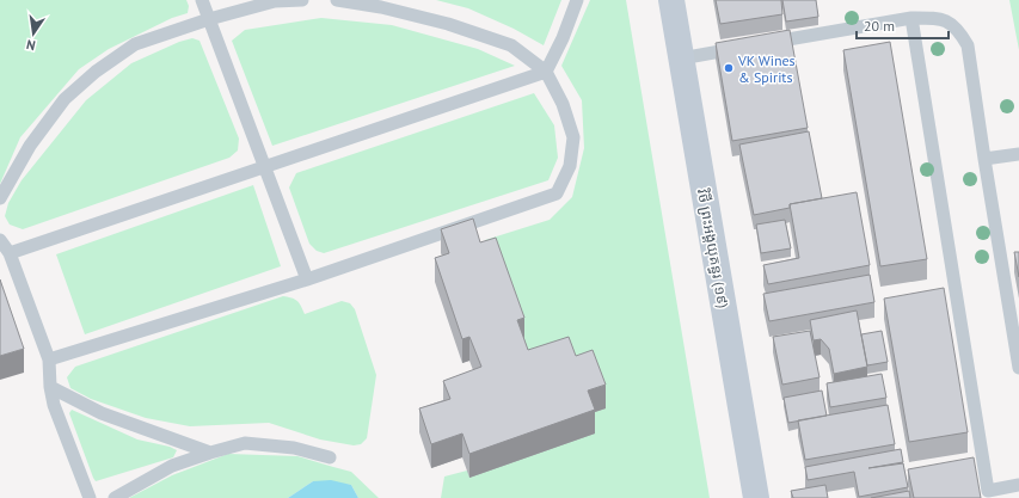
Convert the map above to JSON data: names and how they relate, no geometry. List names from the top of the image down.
{
  "streets": {
    "street": ["វិថី ព្រះអង្គយុគន្ធរ (១៩)"]
  },
  "places": ["VK Wines & Spirits"],
  "scale_bar": "20 m",
  "north": "bottom"
}
